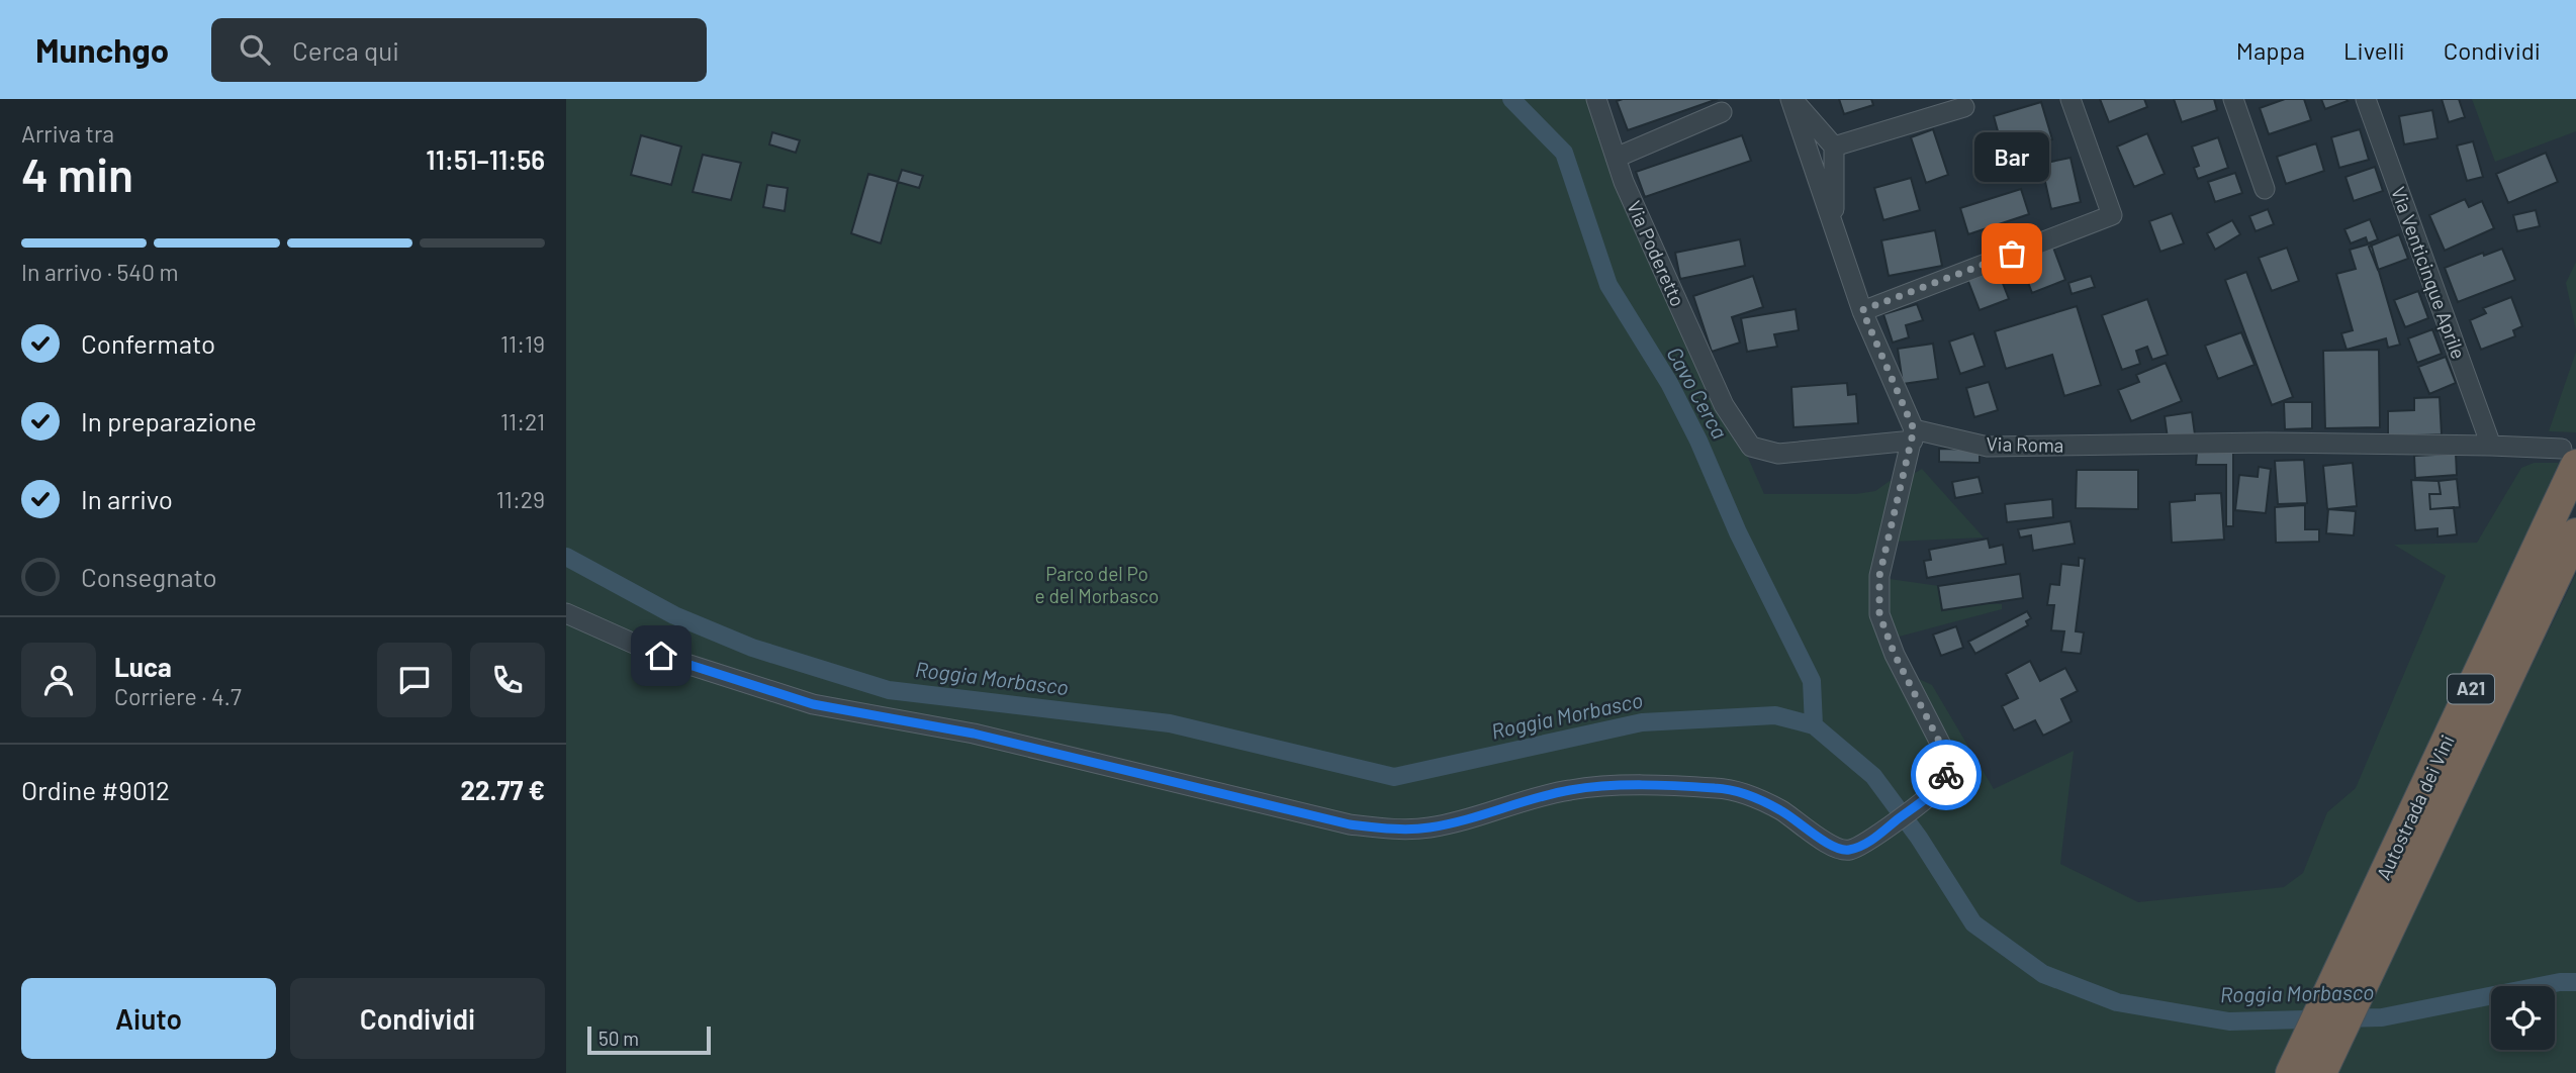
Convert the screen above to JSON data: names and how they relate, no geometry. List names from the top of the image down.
{
  "streets": {
    "highway": ["A21", "Autostrada dei Vini"],
    "street": ["Via Poderetto", "Via Venticinque Aprile", "Via Roma"]
  },
  "crossings": [
    ["Via Poderetto", "Via Roma"],
    ["Via Venticinque Aprile", "Via Roma"],
    ["Via Roma", "Autostrada dei Vini"]
  ],
  "water": ["Cavo Cerca", "Roggia Morbasco"],
  "parks": ["Parco del Po e del Morbasco"],
  "places": ["Bar"],
  "scale_bar": "50 m",
  "page": {
    "header": "Munchgo",
    "search": "Cerca qui",
    "nav": ["Mappa", "Livelli", "Condividi"],
    "heading": ["4 min", "Arriva tra", "11:51–11:56"],
    "panel": [
      "Luca",
      "Corriere · 4.7",
      "Ordine #9012",
      "22.77 €"
    ],
    "bubble": "Bar",
    "bar": "In arrivo · 540 m",
    "list": [
      ["Confermato", "11:19"],
      ["In preparazione", "11:21"],
      ["In arrivo", "11:29"],
      "Consegnato"
    ],
    "buttons": ["Aiuto", "Condividi"],
    "scale": "50 m"
  }
}
